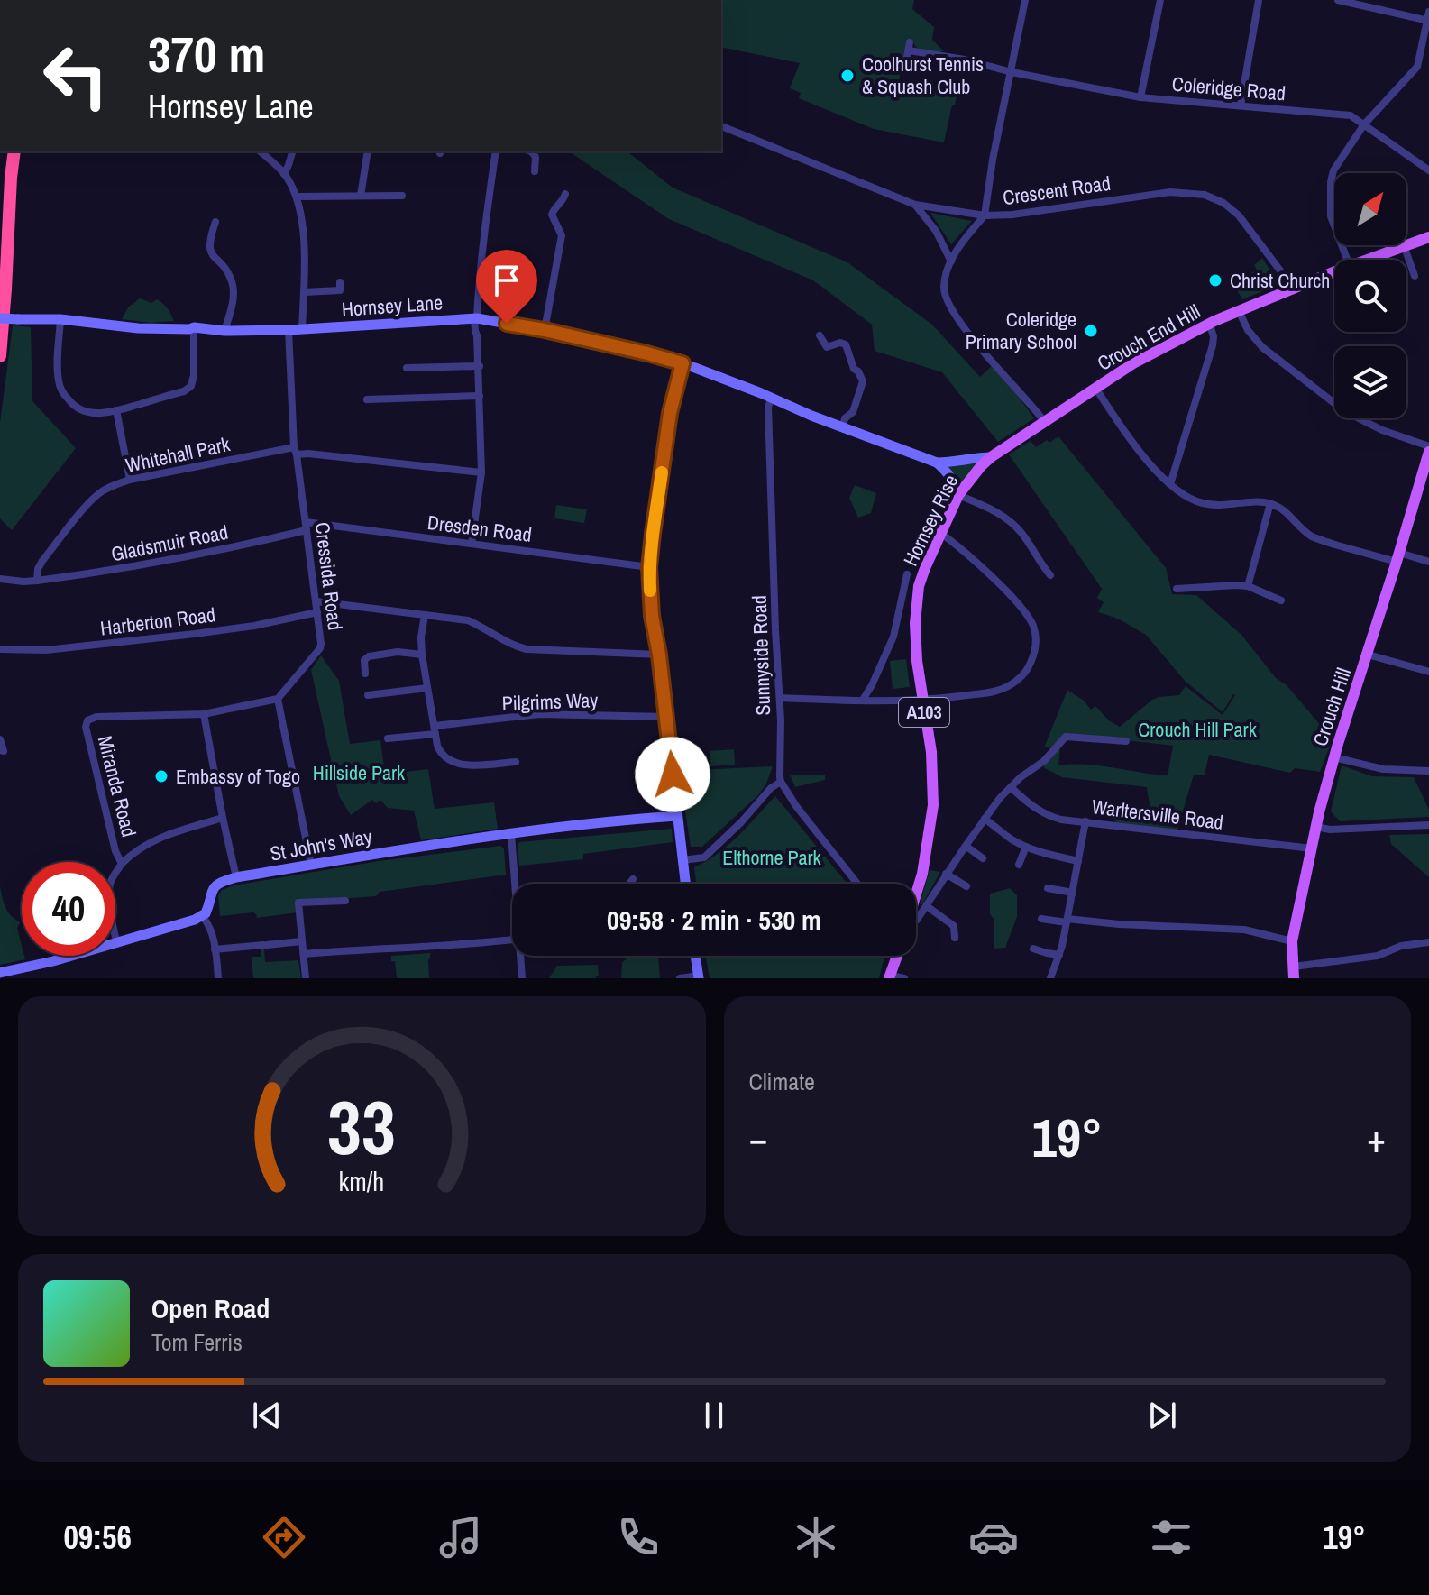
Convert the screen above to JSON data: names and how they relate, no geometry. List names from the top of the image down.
{
  "streets": {
    "main road": [
      "Crouch End Hill",
      "Hornsey Rise",
      "Crouch Hill",
      "A103"
    ],
    "street": [
      "Coleridge Road",
      "Crescent Road",
      "Hornsey Lane",
      "Whitehall Park",
      "Dresden Road",
      "Gladsmuir Road",
      "Cressida Road",
      "Harberton Road",
      "Sunnyside Road",
      "Pilgrims Way",
      "Miranda Road",
      "Warltersville Road",
      "St John's Way"
    ]
  },
  "crossings": [
    ["Crescent Road", "Crouch End Hill"],
    ["Hornsey Lane", "Crouch End Hill"],
    ["Hornsey Lane", "Hornsey Rise"],
    ["Hornsey Lane", "Sunnyside Road"],
    ["Crouch End Hill", "Hornsey Rise"],
    ["Whitehall Park", "Gladsmuir Road"],
    ["Whitehall Park", "Cressida Road"],
    ["Dresden Road", "Gladsmuir Road"],
    ["Dresden Road", "Cressida Road"],
    ["Gladsmuir Road", "Cressida Road"],
    ["Cressida Road", "Harberton Road"],
    ["Crouch Hill", "Warltersville Road"]
  ],
  "parks": ["Crouch Hill Park", "Hillside Park", "Elthorne Park"],
  "places": [
    "Coolhurst Tennis & Squash Club",
    "Christ Church",
    "Coleridge Primary School",
    "Embassy of Togo"
  ],
  "north": "top right",
  "page": {
    "turn": ["370 m", "Hornsey Lane"],
    "limit": "40",
    "trip": "09:58 · 2 min · 530 m",
    "tile": "Climate",
    "heat": ["−", "19°", "+"],
    "song": ["Open Road", "Tom Ferris"],
    "tabs": ["09:56", "19°"],
    "gauge": ["33", "km/h"]
  }
}
